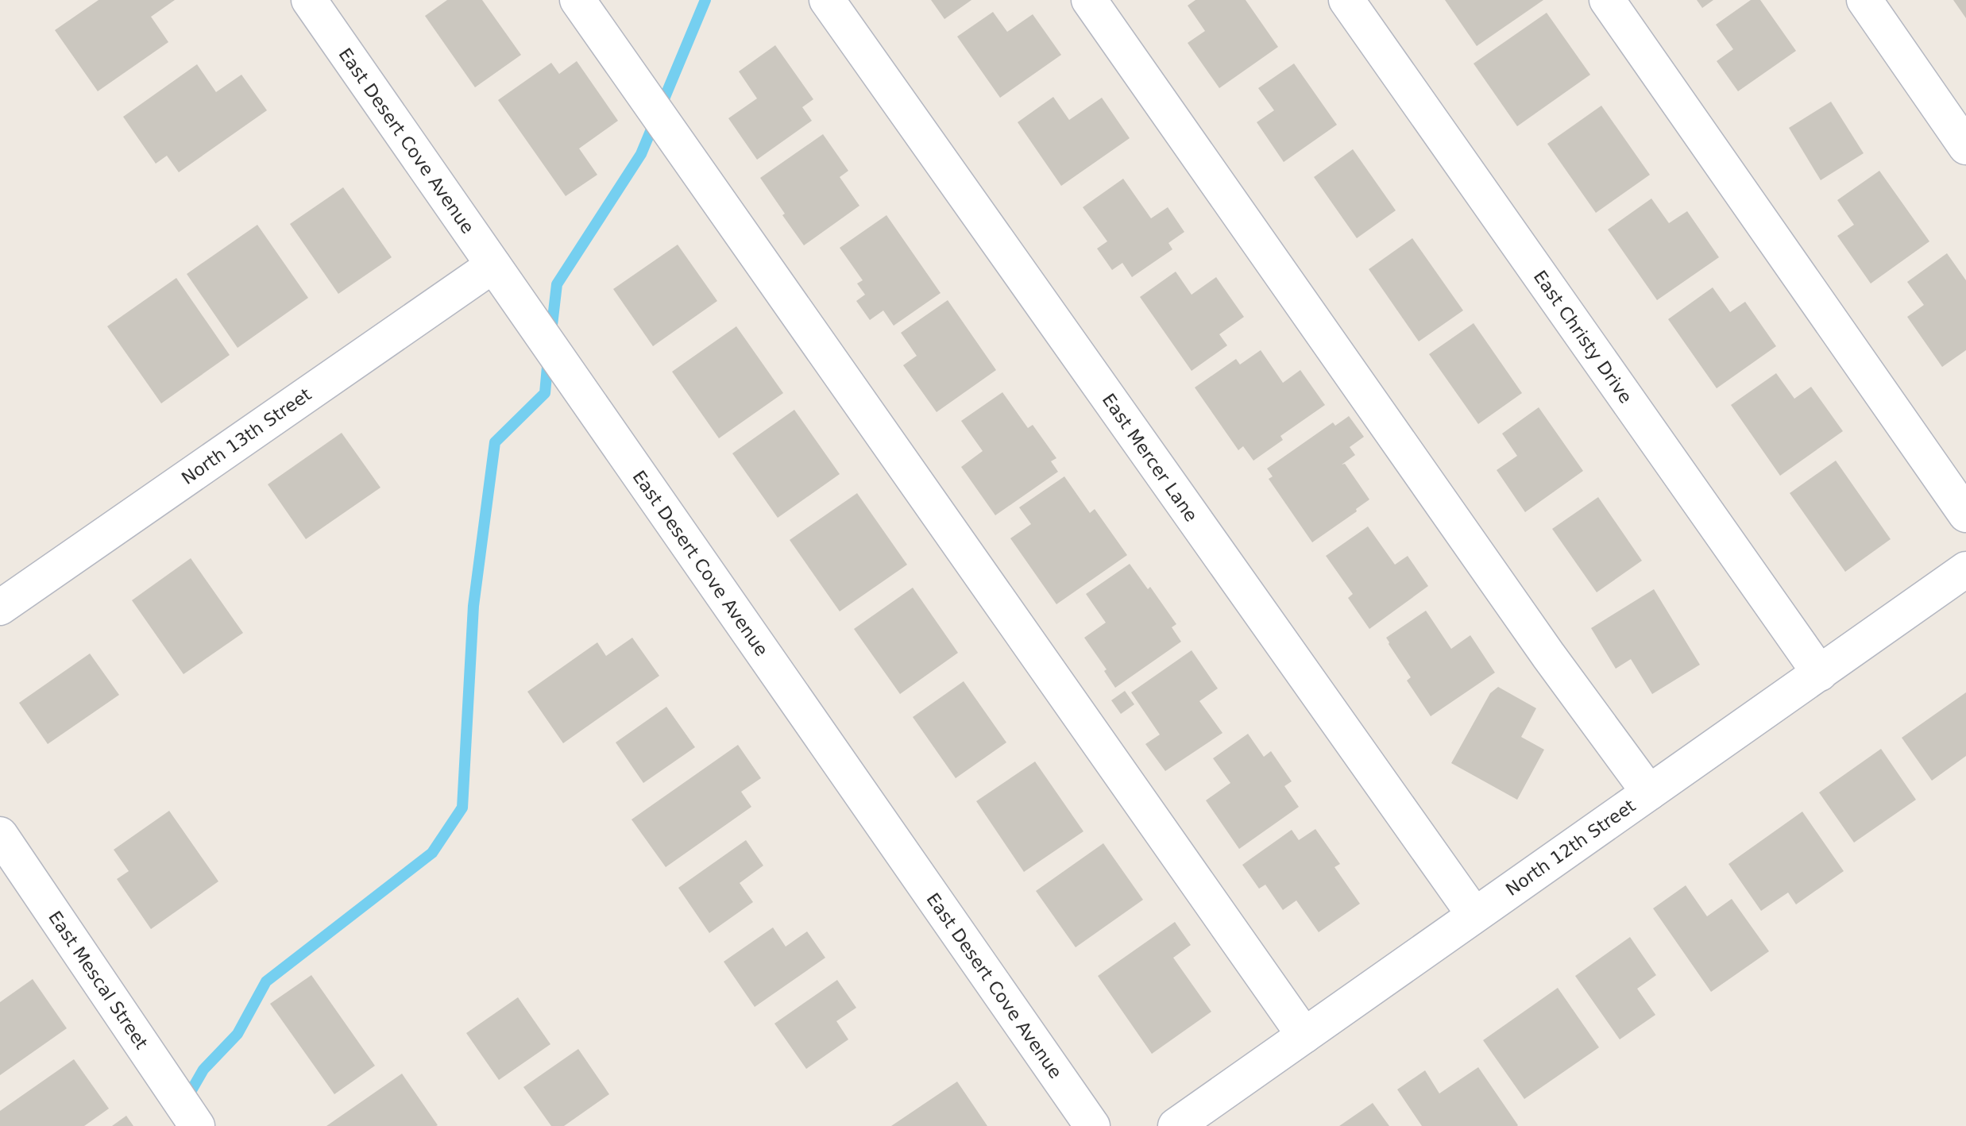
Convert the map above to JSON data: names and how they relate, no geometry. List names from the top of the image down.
{
  "streets": {
    "street": [
      "East Desert Cove Avenue",
      "East Christy Drive",
      "North 13th Street",
      "East Mercer Lane",
      "North 12th Street",
      "East Mescal Street"
    ]
  },
  "crossings": [
    ["East Desert Cove Avenue", "North 13th Street"],
    ["East Christy Drive", "North 12th Street"],
    ["East Mercer Lane", "North 12th Street"]
  ]
}
